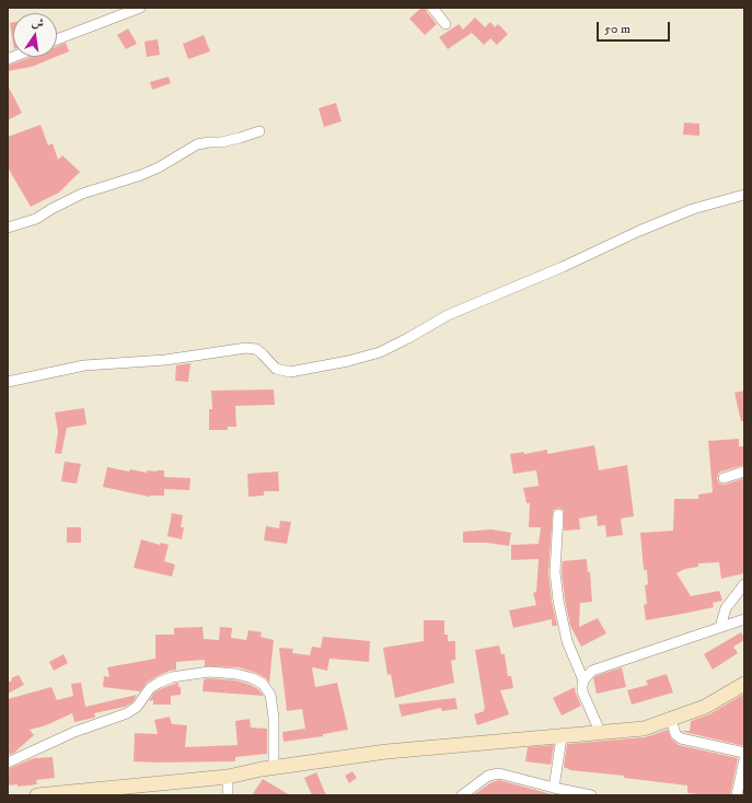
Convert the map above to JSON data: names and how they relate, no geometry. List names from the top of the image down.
{
  "scale_bar": "50 m",
  "north": "top"
}
